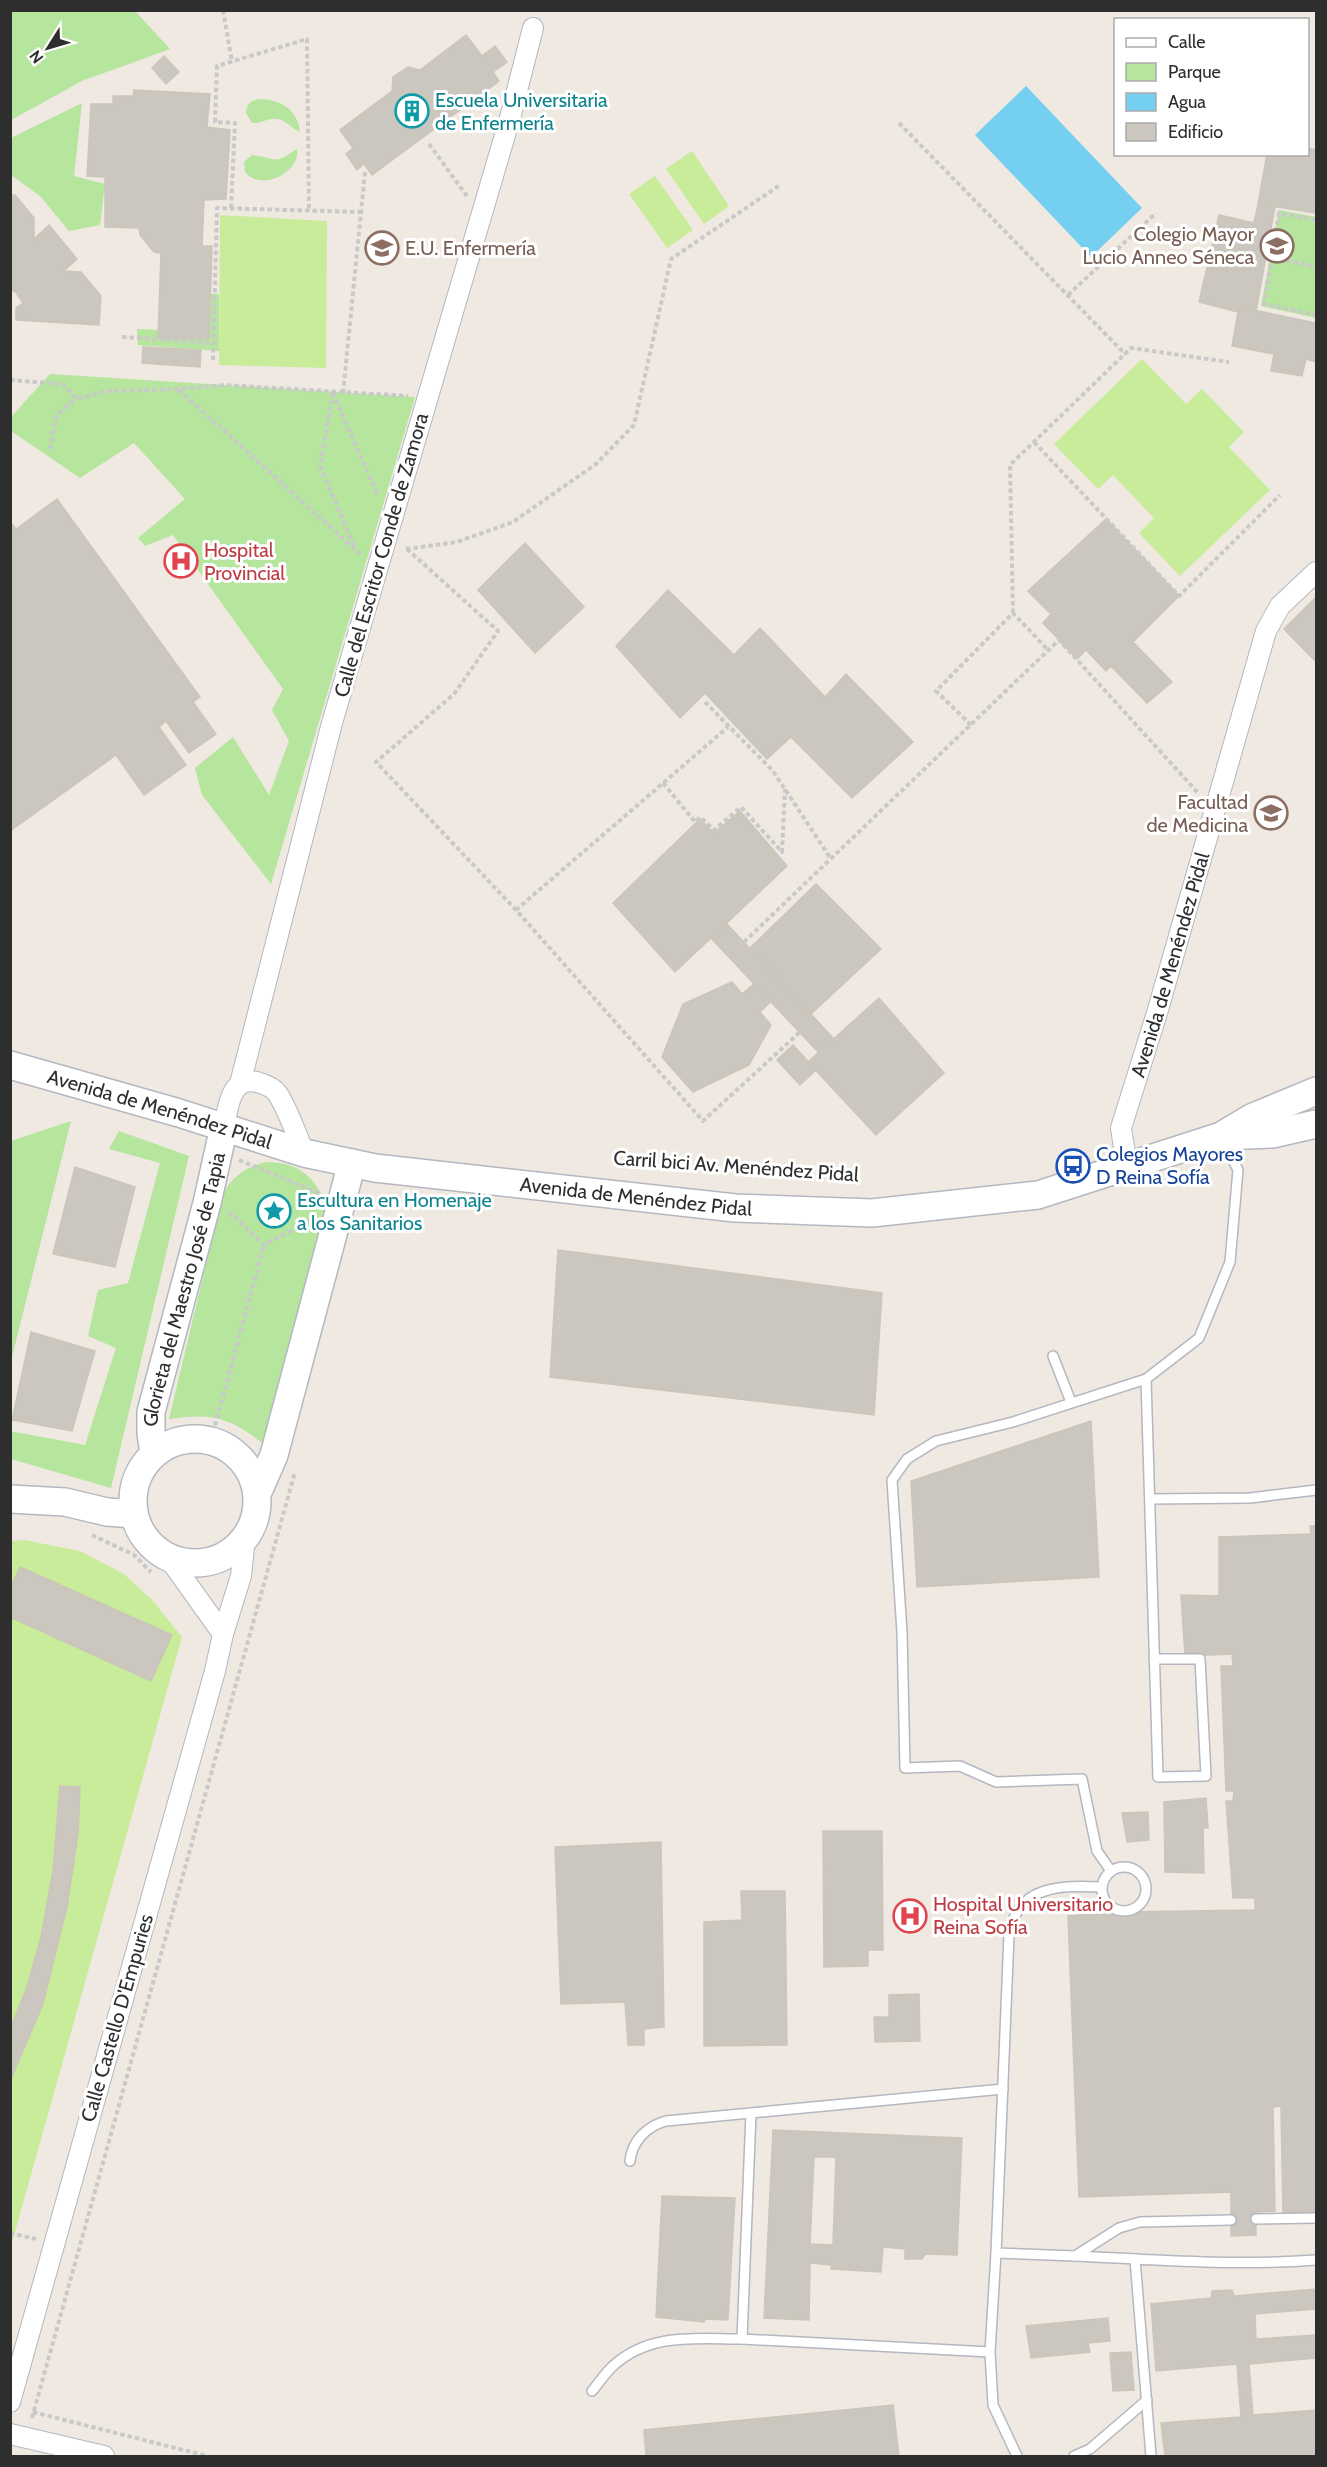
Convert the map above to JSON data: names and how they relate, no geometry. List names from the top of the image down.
{
  "streets": {
    "main road": ["Avenida de Menéndez Pidal", "Glorieta del Maestro José de Tapia"],
    "street": ["Calle del Escritor Conde de Zamora", "Calle Castello D'Empuries"]
  },
  "crossings": [
    ["Calle del Escritor Conde de Zamora", "Avenida de Menéndez Pidal"],
    ["Calle del Escritor Conde de Zamora", "Glorieta del Maestro José de Tapia"],
    ["Avenida de Menéndez Pidal", "Glorieta del Maestro José de Tapia"],
    ["Glorieta del Maestro José de Tapia", "Calle Castello D'Empuries"]
  ],
  "places": {
    "building": ["Escuela Universitaria de Enfermería"],
    "school or university": ["Colegio Mayor Lucio Anneo Séneca", "E.U. Enfermería", "Facultad de Medicina"],
    "hospital": ["Hospital Provincial", "Hospital Universitario Reina Sofía"],
    "bus stop": ["Colegios Mayores D Reina Sofía"],
    "place": ["Escultura en Homenaje a los Sanitarios"]
  },
  "legend": [
    "Calle",
    "Parque",
    "Agua",
    "Edificio"
  ],
  "north": "bottom left"
}
